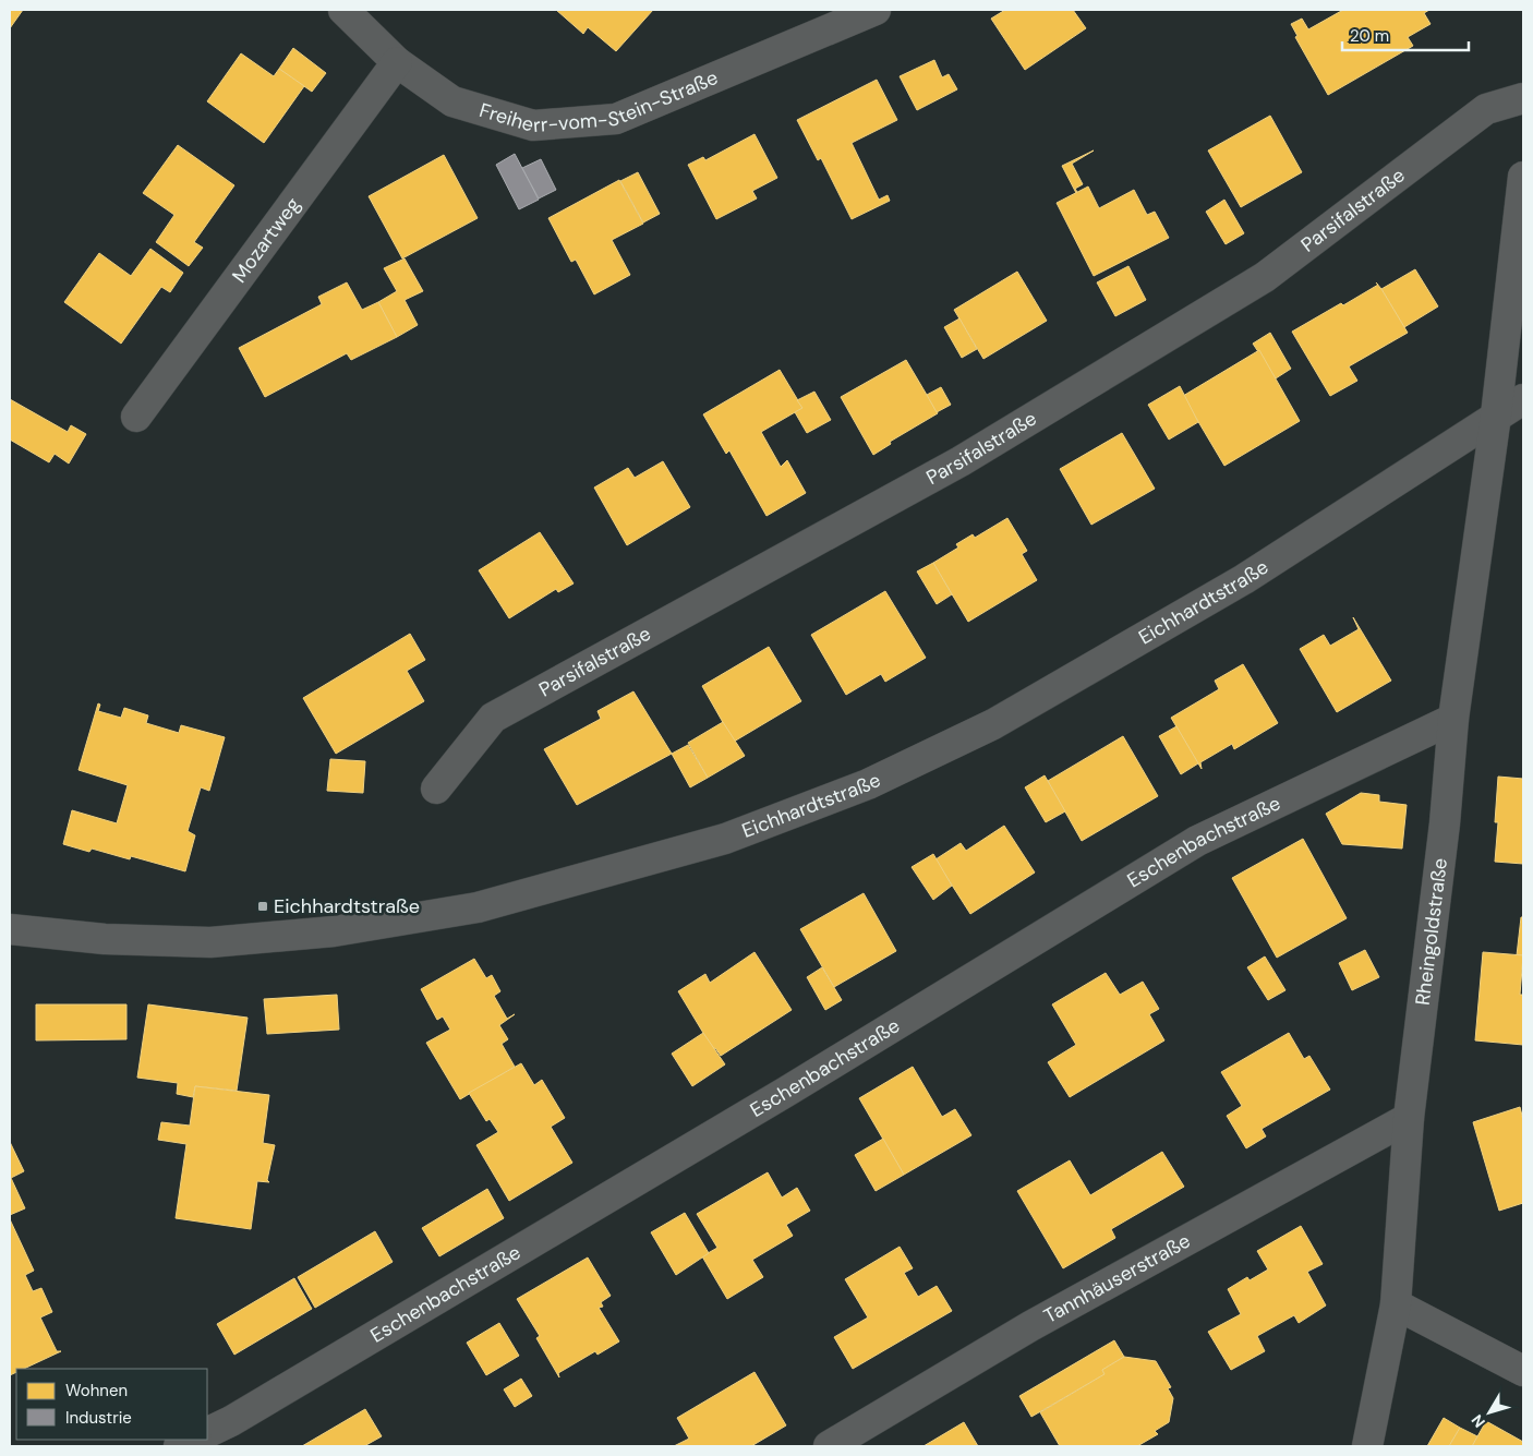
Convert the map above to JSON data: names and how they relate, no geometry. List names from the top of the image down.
{
  "streets": {
    "street": [
      "Freiherr-vom-Stein-Straße",
      "Parsifalstraße",
      "Mozartweg",
      "Eichhardtstraße",
      "Eschenbachstraße",
      "Rheingoldstraße",
      "Tannhäuserstraße"
    ]
  },
  "crossings": [
    ["Freiherr-vom-Stein-Straße", "Mozartweg"],
    ["Eichhardtstraße", "Rheingoldstraße"],
    ["Eschenbachstraße", "Rheingoldstraße"],
    ["Rheingoldstraße", "Tannhäuserstraße"]
  ],
  "places": {
    "transit": ["Eichhardtstraße"]
  },
  "legend": ["Wohnen", "Industrie"],
  "scale_bar": "20 m",
  "north": "bottom left"
}
